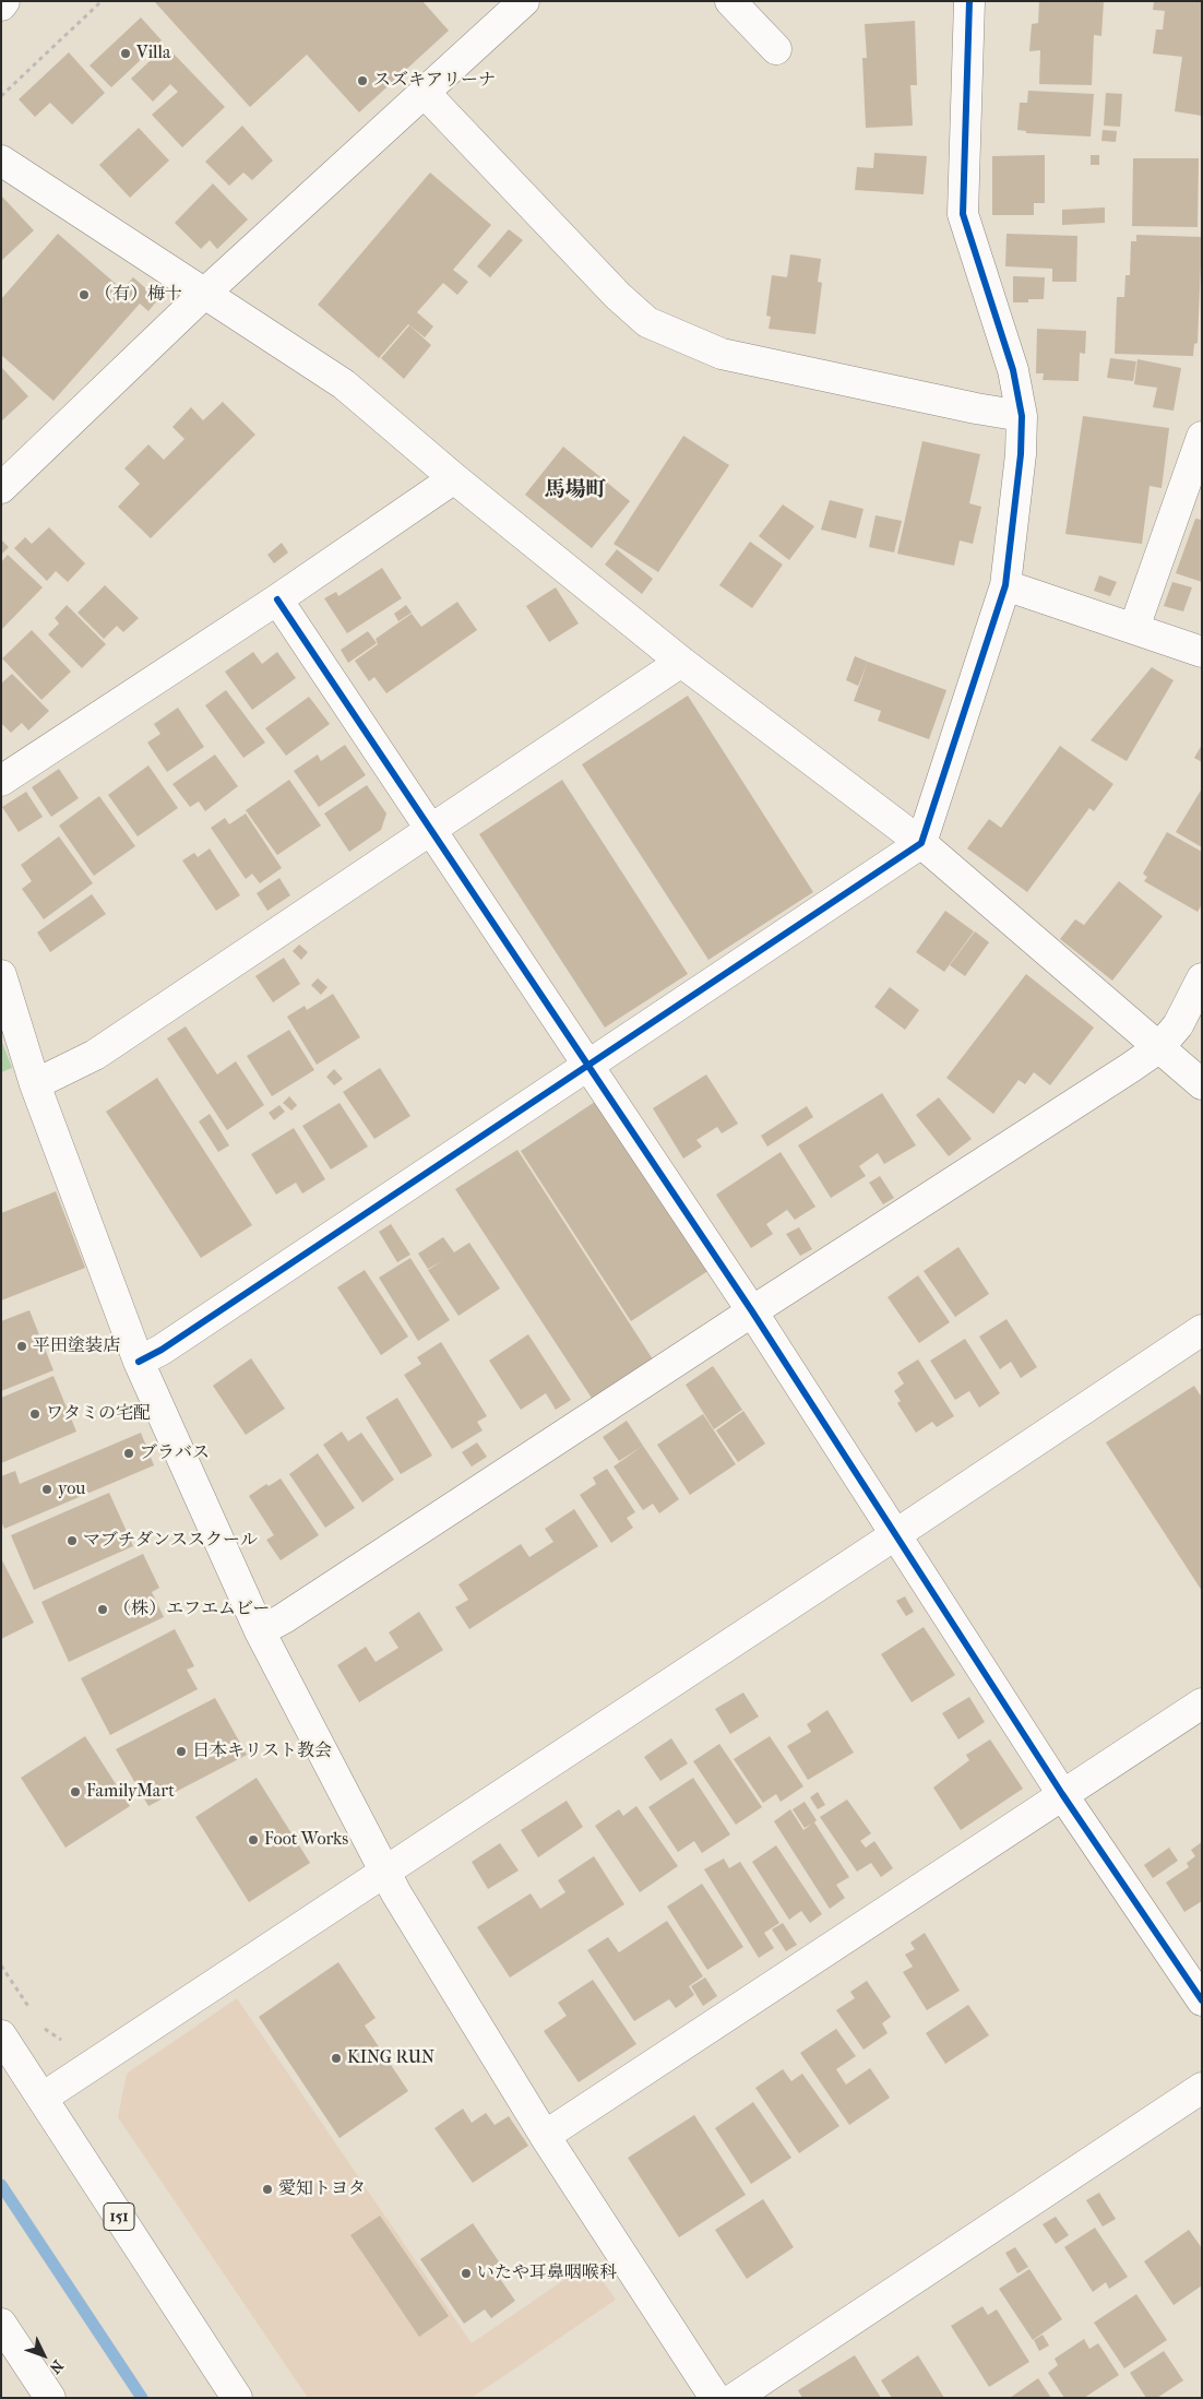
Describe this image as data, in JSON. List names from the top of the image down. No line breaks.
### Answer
{"streets":{"main road":["151"]},"districts":["馬場町"],"places":["Villa","スズキアリーナ","（有）梅十","平田塗装店","ワタミの宅配","ブラバス","you","マブチダンススクール","（株）エフエムビー","日本キリスト教会","FamilyMart","Foot Works","KING RUN","愛知トヨタ","いたや耳鼻咽喉科"],"north":"bottom right"}
